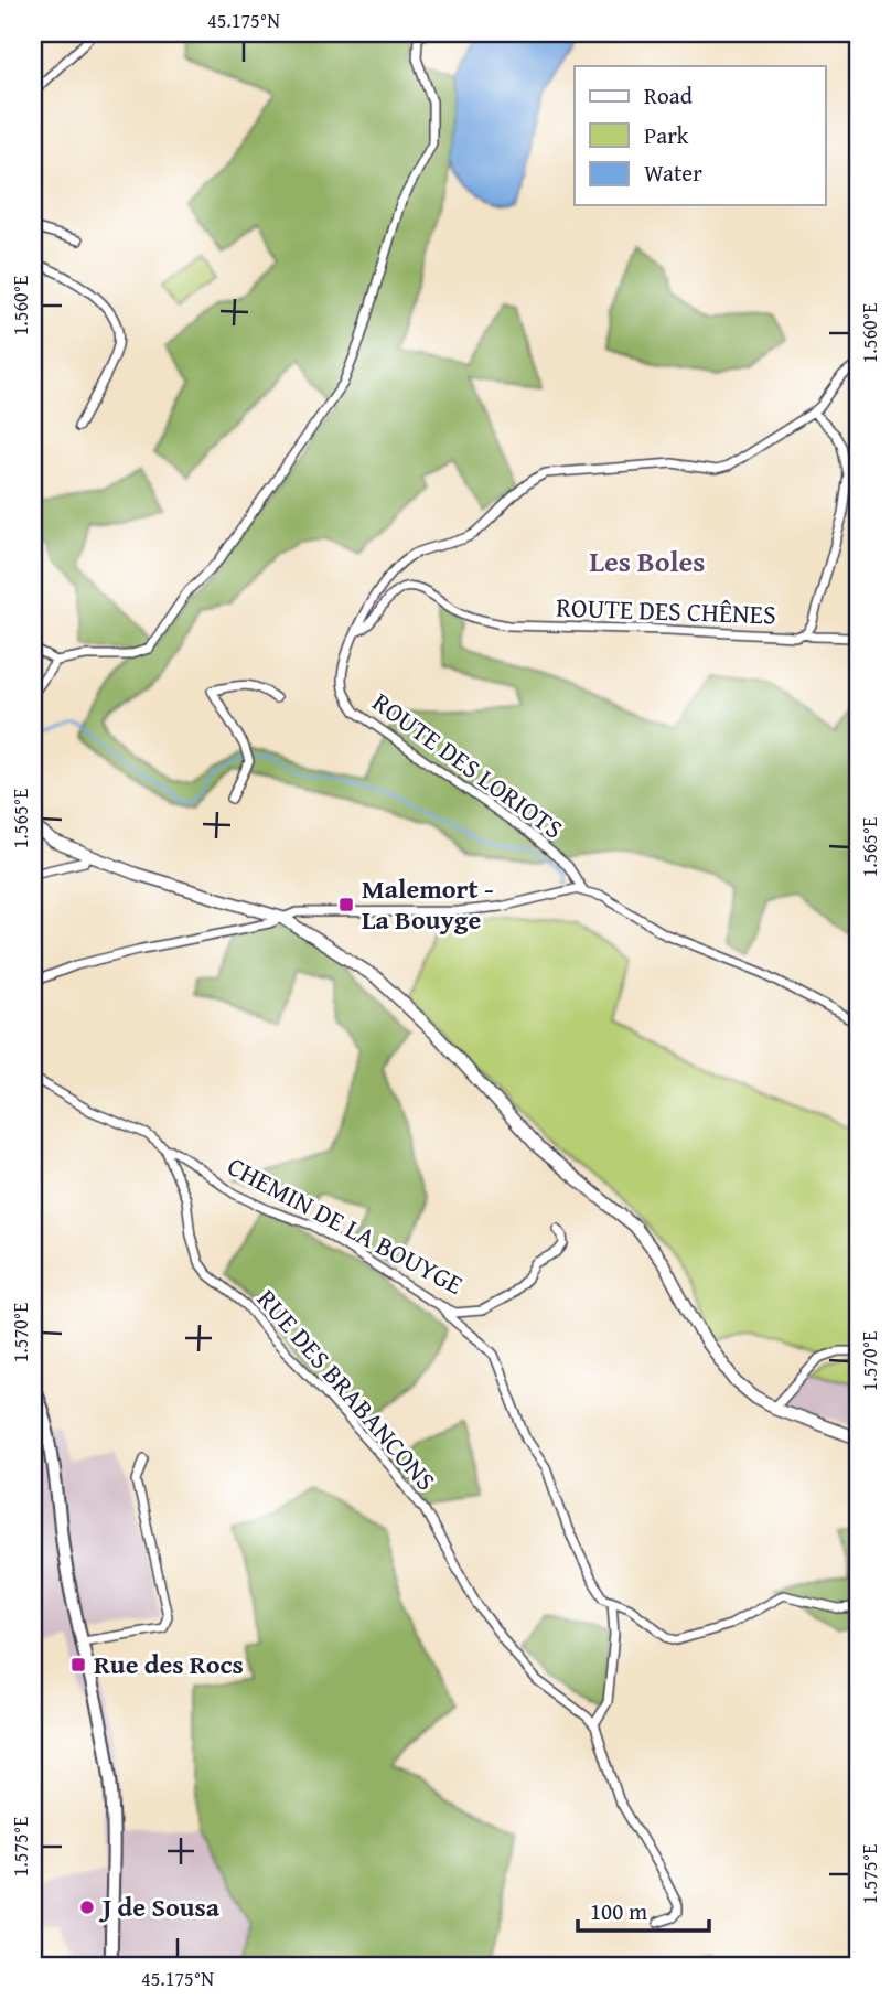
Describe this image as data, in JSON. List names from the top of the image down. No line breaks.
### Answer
{"streets":{"street":["ROUTE DES CHÊNES","ROUTE DES LORIOTS","CHEMIN DE LA BOUYGE","RUE DES BRABANCONS"]},"crossings":[["ROUTE DES CHÊNES","ROUTE DES LORIOTS"],["CHEMIN DE LA BOUYGE","RUE DES BRABANCONS"]],"districts":["Les Boles"],"places":{"transit":["Malemort - La Bouyge","Rue des Rocs"],"other":["J de Sousa"]},"legend":["Road","Park","Water"],"scale_bar":"100 m","coordinates":["45.175°N","1.560°E","1.565°E","1.570°E","1.575°E"]}
